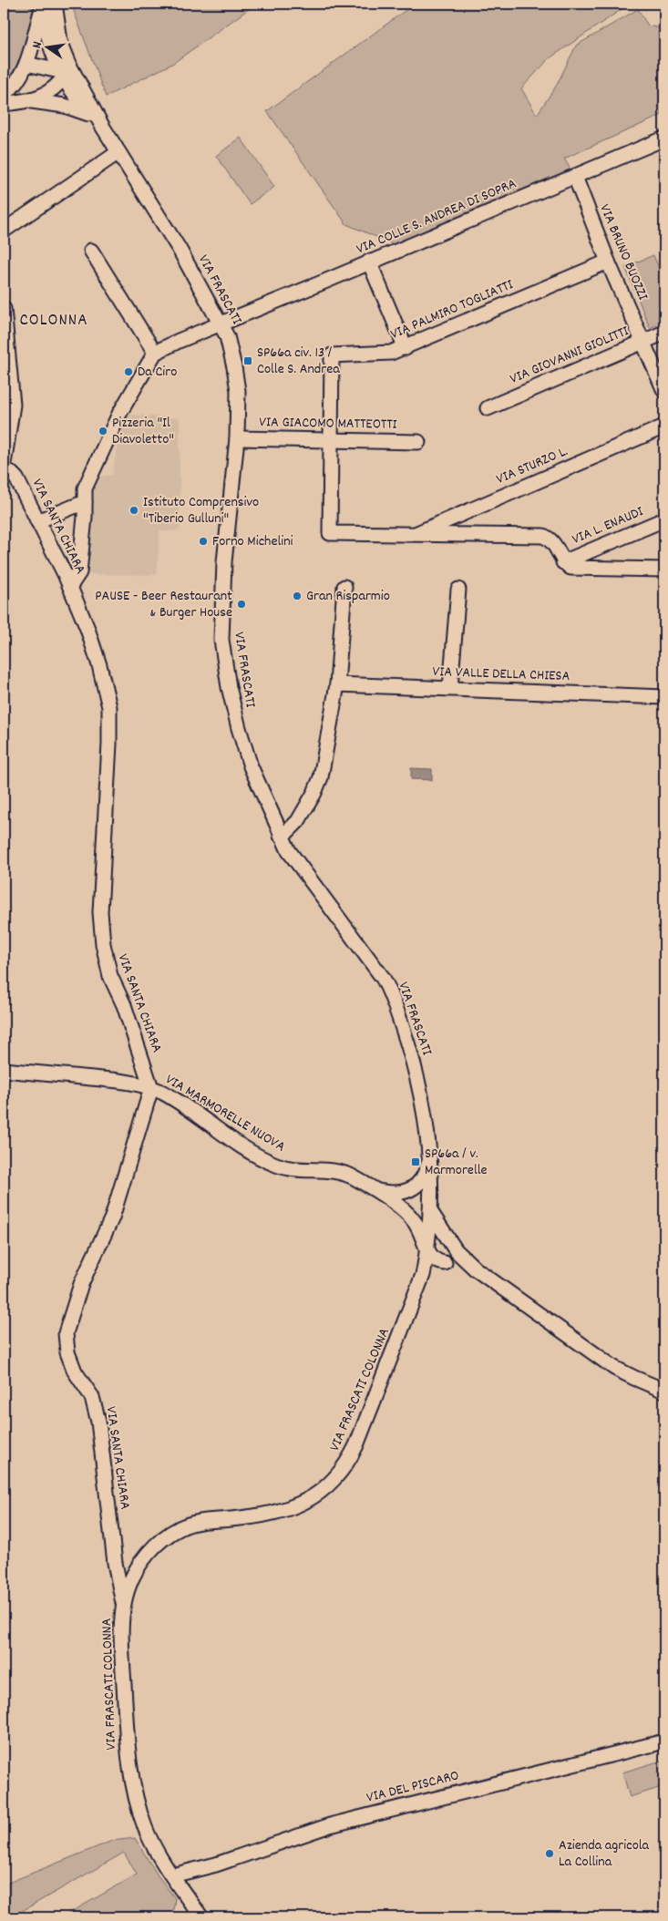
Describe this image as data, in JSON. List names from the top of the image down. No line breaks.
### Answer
{"streets":{"street":["VIA COLLE S. ANDREA DI SOPRA","VIA BRUNO BUOZZI","VIA FRASCATI","VIA PALMIRO TOGLIATTI","VIA GIOVANNI GIOLITTI","VIA GIACOMO MATTEOTTI","VIA STURZO L.","VIA L. ENAUDI","VIA SANTA CHIARA","VIA VALLE DELLA CHIESA","VIA MARMORELLE NUOVA","VIA FRASCATI COLONNA","VIA DEL PISCARO"]},"crossings":[["VIA COLLE S. ANDREA DI SOPRA","VIA BRUNO BUOZZI"],["VIA COLLE S. ANDREA DI SOPRA","VIA FRASCATI"],["VIA BRUNO BUOZZI","VIA PALMIRO TOGLIATTI"],["VIA BRUNO BUOZZI","VIA GIOVANNI GIOLITTI"],["VIA FRASCATI","VIA GIACOMO MATTEOTTI"],["VIA FRASCATI","VIA MARMORELLE NUOVA"],["VIA FRASCATI","VIA FRASCATI COLONNA"],["VIA PALMIRO TOGLIATTI","VIA GIACOMO MATTEOTTI"],["VIA SANTA CHIARA","VIA MARMORELLE NUOVA"],["VIA SANTA CHIARA","VIA FRASCATI COLONNA"],["VIA MARMORELLE NUOVA","VIA FRASCATI COLONNA"],["VIA FRASCATI COLONNA","VIA DEL PISCARO"]],"districts":["COLONNA"],"places":{"transit":["SP66a civ. 13 / Colle S. Andrea","SP66a / v. Marmorelle"],"other":["Da Ciro","Pizzeria \"Il Diavoletto\"","Istituto Comprensivo \"Tiberio Gulluni\"","Forno Michelini","Gran Risparmio","PAUSE - Beer Restaurant & Burger House","Azienda agricola La Collina"]},"north":"left"}
